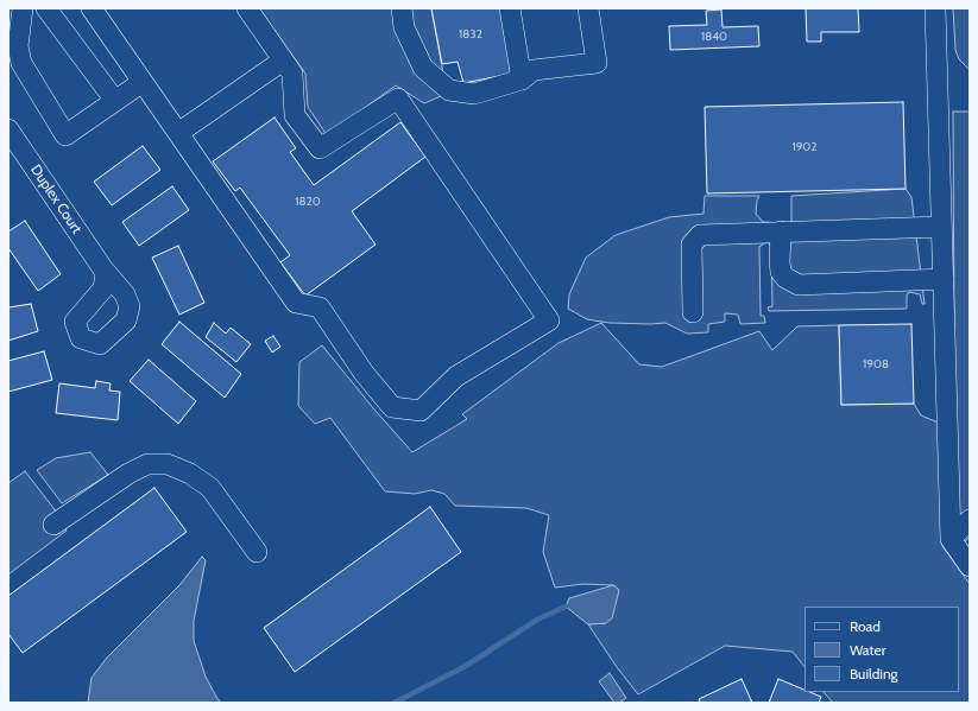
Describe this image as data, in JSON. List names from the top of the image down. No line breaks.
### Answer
{"streets":{"street":["Duplex Court"]},"house_numbers":["1832","1840","1902","1820","1908"],"legend":["Road","Water","Building"]}
